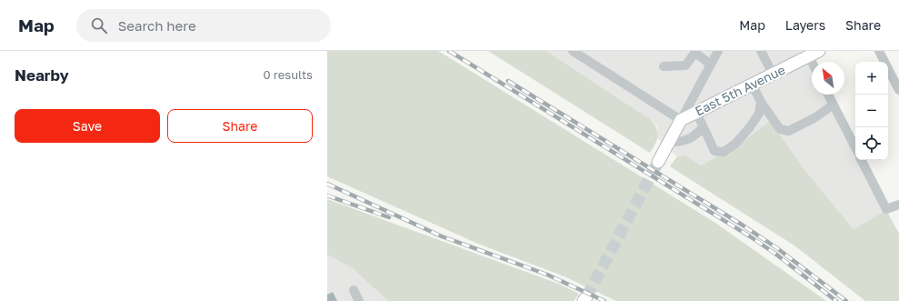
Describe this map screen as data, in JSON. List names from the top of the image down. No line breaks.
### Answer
{"streets":{"main road":["East 5th Avenue"]},"north":"top left","page":{"header":"Map","search":"Search here","nav":["Map","Layers","Share"],"heading":["Nearby","0 results"],"map_buttons":["+","−"],"buttons":["Save","Share"]}}
